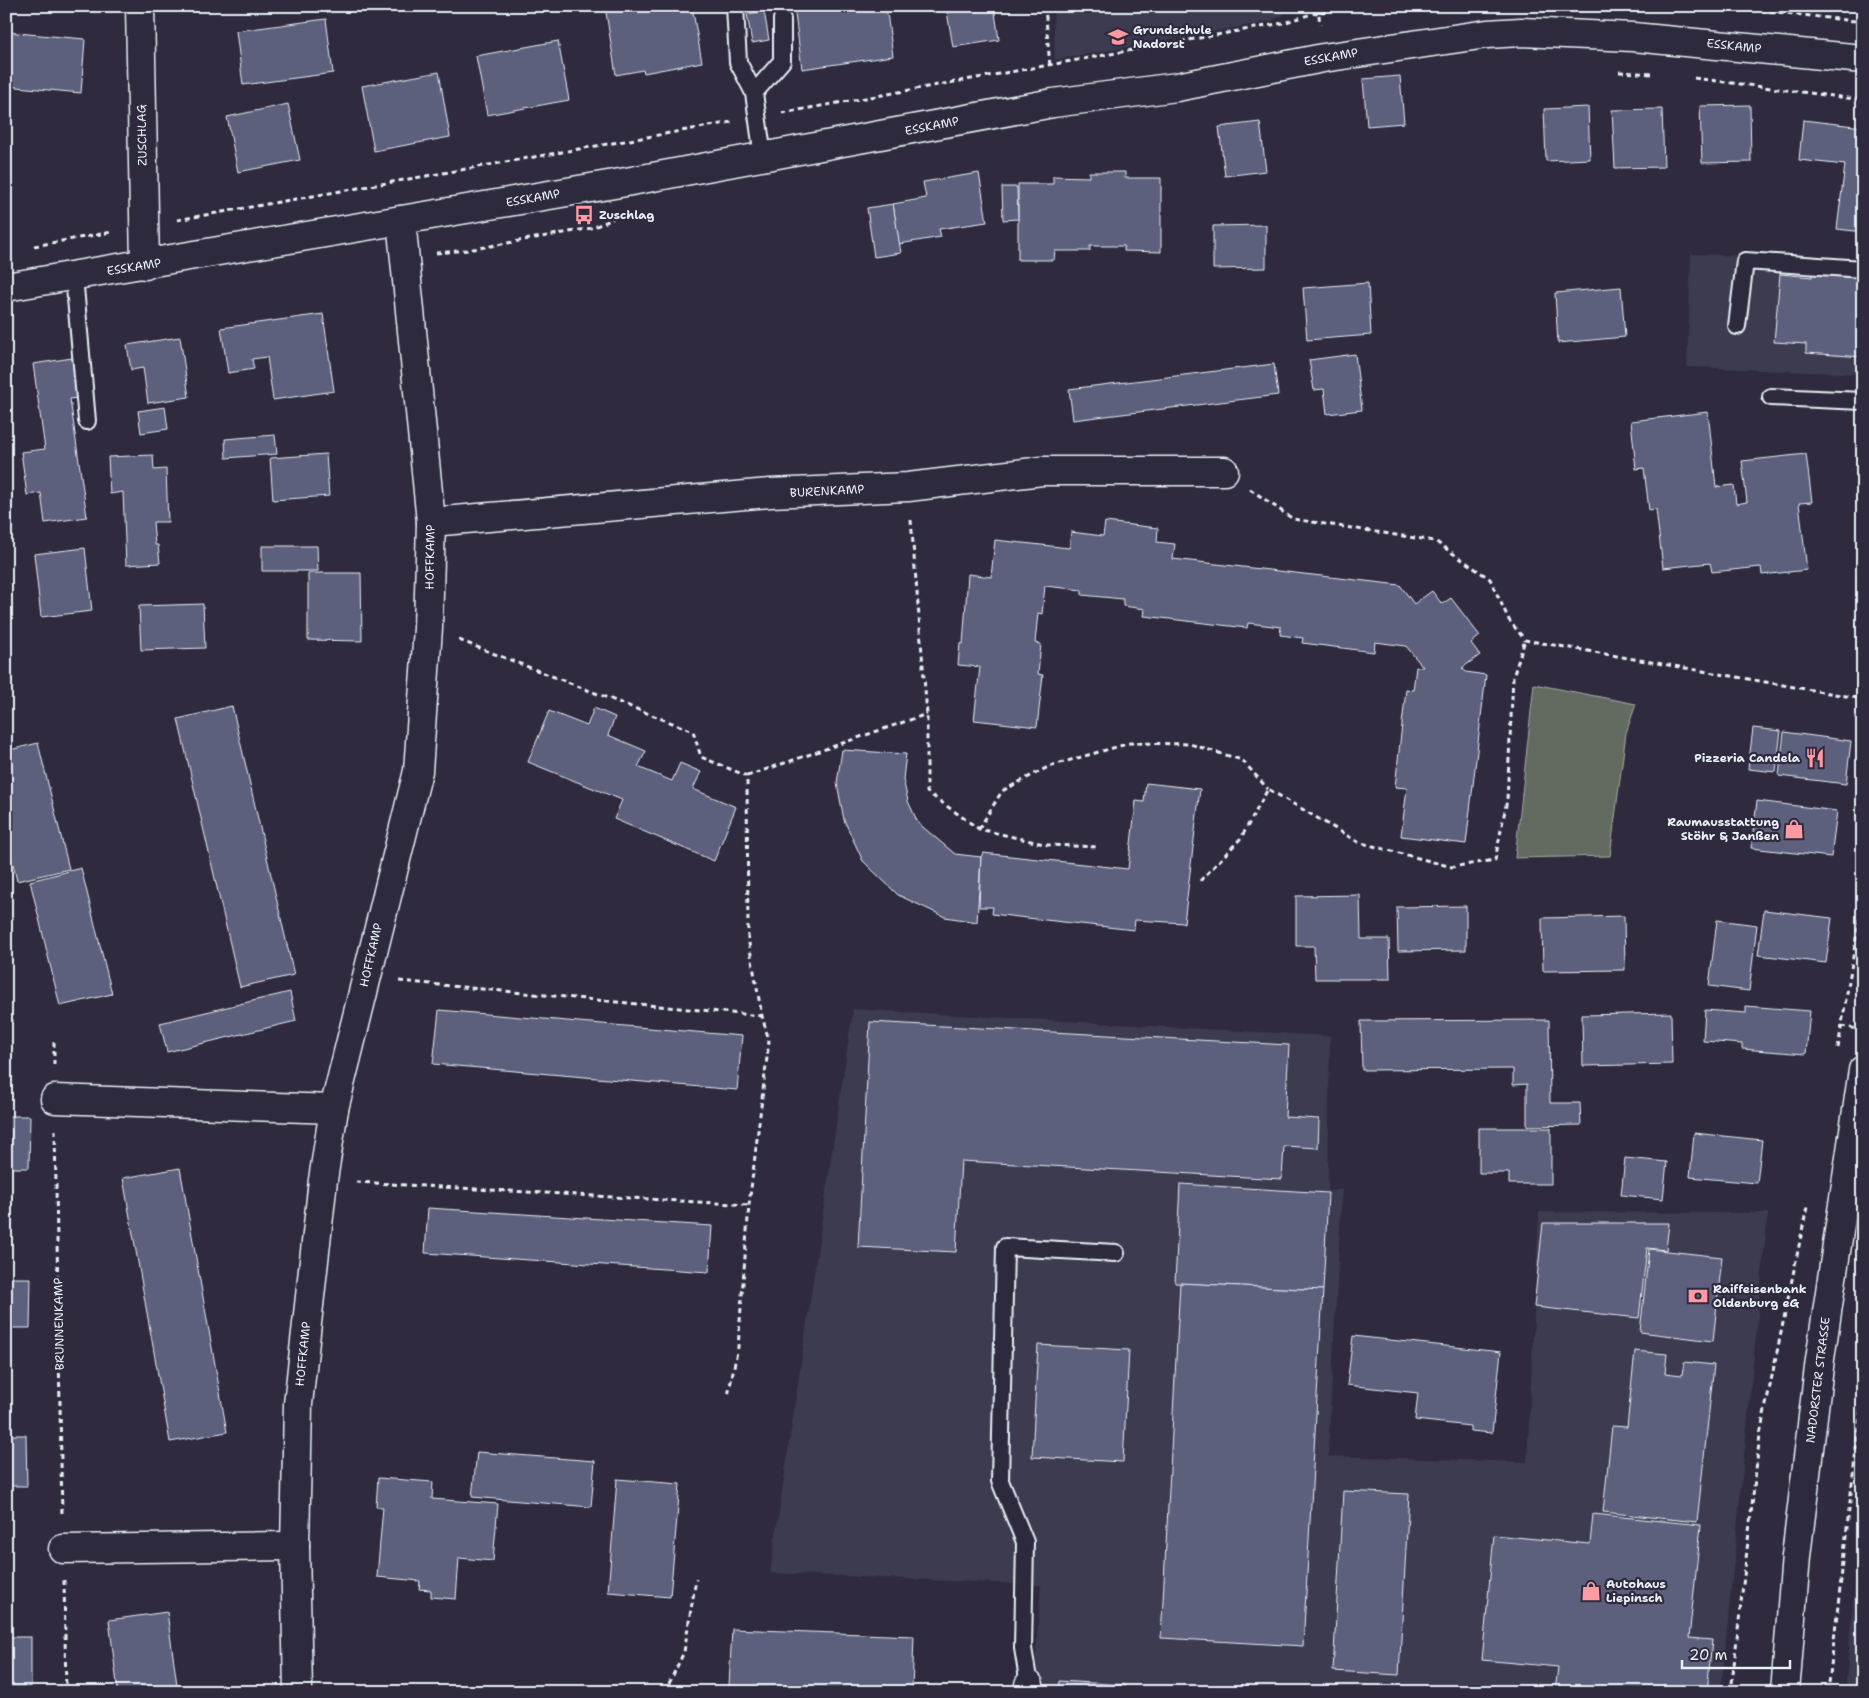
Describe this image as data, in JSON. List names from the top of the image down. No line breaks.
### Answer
{"streets":{"street":["ESSKAMP","ZUSCHLAG","BURENKAMP","HOFFKAMP","NADORSTER STRASSE"],"path":["BRUNNENKAMP"]},"crossings":[["ESSKAMP","ZUSCHLAG"],["ESSKAMP","HOFFKAMP"],["BURENKAMP","HOFFKAMP"]],"places":{"school or university":["Grundschule Nadorst"],"bus stop":["Zuschlag"],"restaurant":["Pizzeria Candela"],"shop":["Raumausstattung Stöhr & Janßen","Autohaus Liepinsch"],"bank":["Raiffeisenbank Oldenburg eG"]},"scale_bar":"20 m"}
